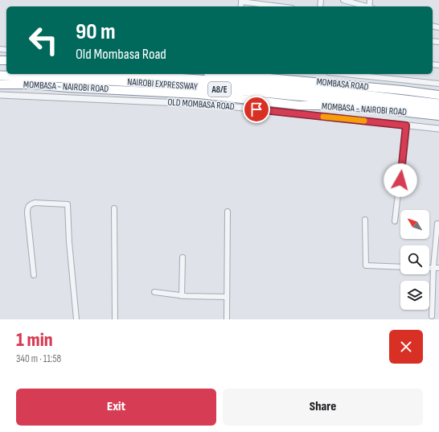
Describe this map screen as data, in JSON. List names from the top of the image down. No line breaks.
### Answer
{"streets":{"highway":["NAIROBI EXPRESSWAY","MOMBASA ROAD","MOMBASA - NAIROBI ROAD","A8/E"],"street":["OLD MOMBASA ROAD"]},"north":"top left","page":{"turn":["90 m","Old Mombasa Road"],"heading":["1 min","340 m · 11:58"],"buttons":["Exit","Share"]}}
